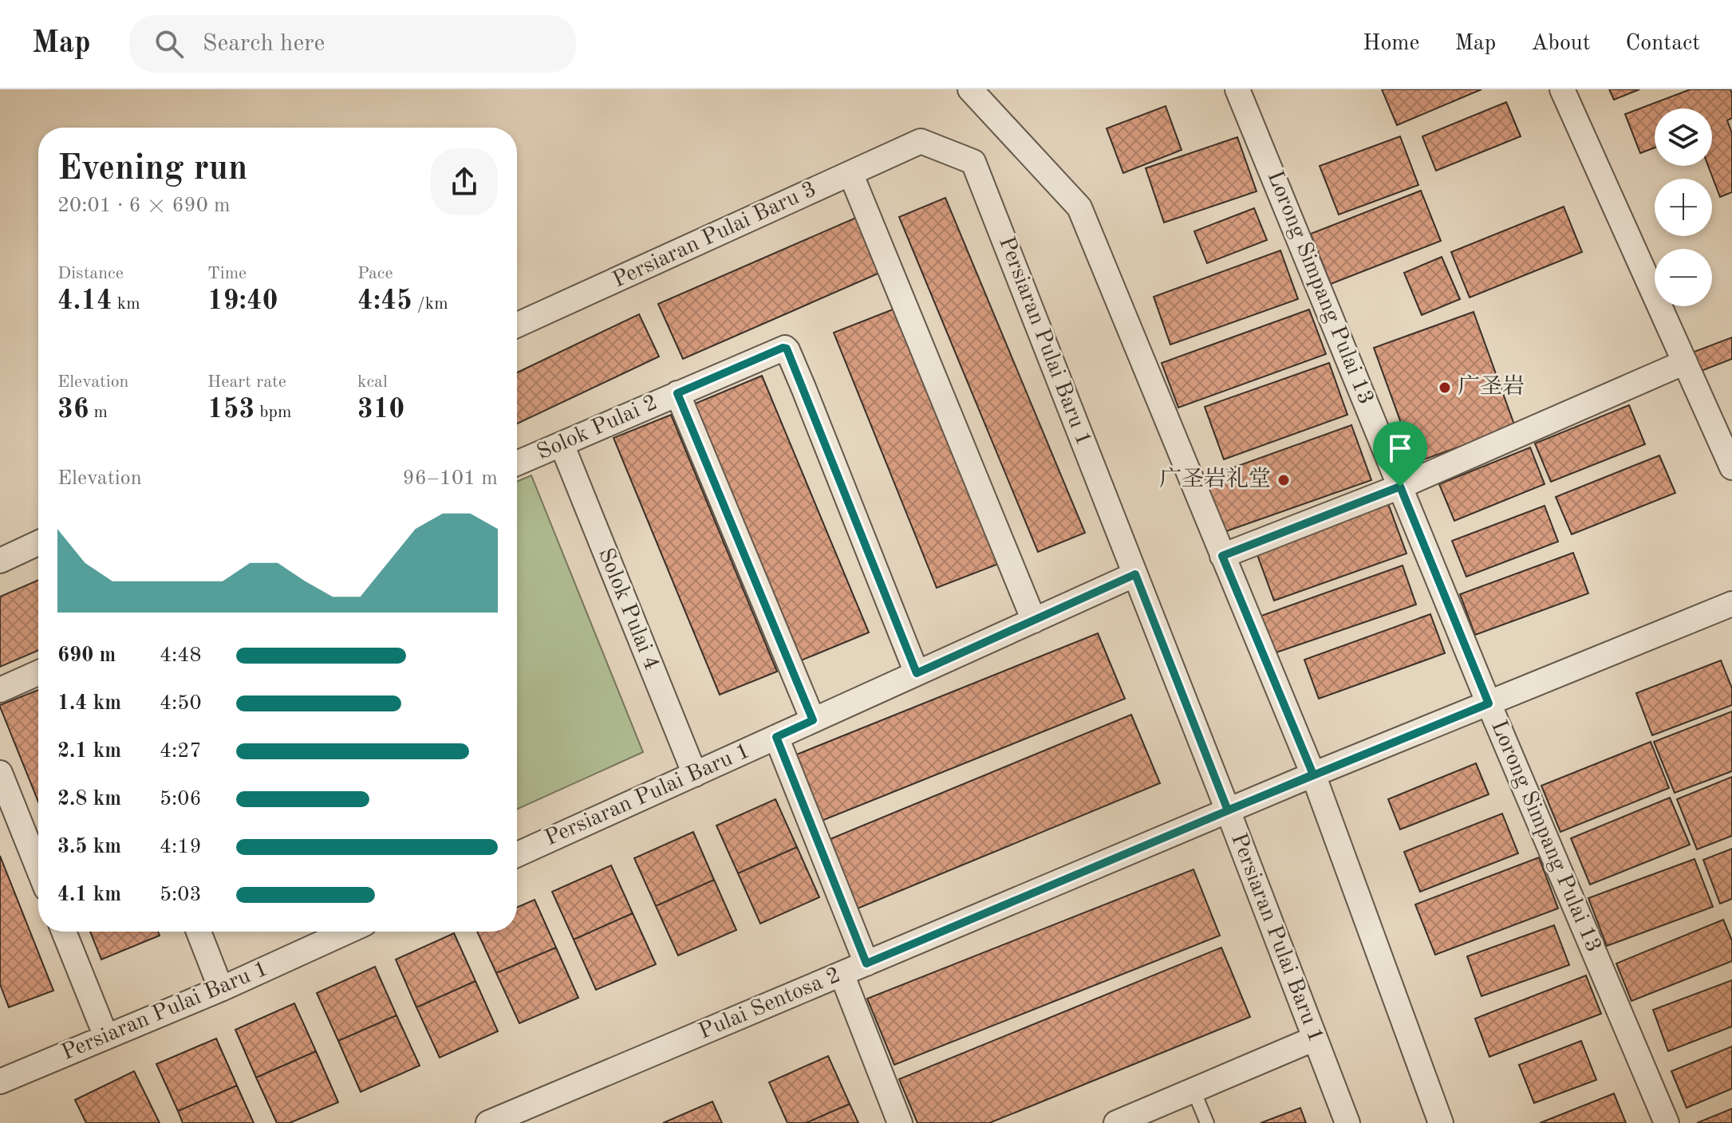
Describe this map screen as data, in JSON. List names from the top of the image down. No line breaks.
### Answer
{"streets":{"street":["Persiaran Pulai Baru 3","Lorong Simpang Pulai 13","Persiaran Pulai Baru 1","Solok Pulai 2","Solok Pulai 4","Pulai Sentosa 2"]},"crossings":[["Persiaran Pulai Baru 3","Persiaran Pulai Baru 1"],["Lorong Simpang Pulai 13","Pulai Sentosa 2"],["Persiaran Pulai Baru 1","Solok Pulai 2"],["Persiaran Pulai Baru 1","Solok Pulai 4"],["Persiaran Pulai Baru 1","Pulai Sentosa 2"],["Solok Pulai 2","Solok Pulai 4"]],"places":["广圣岩","广圣岩礼堂"],"page":{"header":"Map","search":"Search here","nav":["Home","Map","About","Contact"],"map_buttons":["+","−"],"heading":["Evening run","20:01 · 6 × 690 m"],"stats":[["Distance","4.14 km"],["Time","19:40"],["Pace","4:45 /km"],["Elevation","36 m"],["Heart rate","153 bpm"],["kcal","310"]],"chart":["Elevation","96–101 m"],"list":[{"name":"690 m","note":"4:48"},{"name":"1.4 km","note":"4:50"},{"name":"2.1 km","note":"4:27"},{"name":"2.8 km","note":"5:06"},{"name":"3.5 km","note":"4:19"},{"name":"4.1 km","note":"5:03"}]}}
